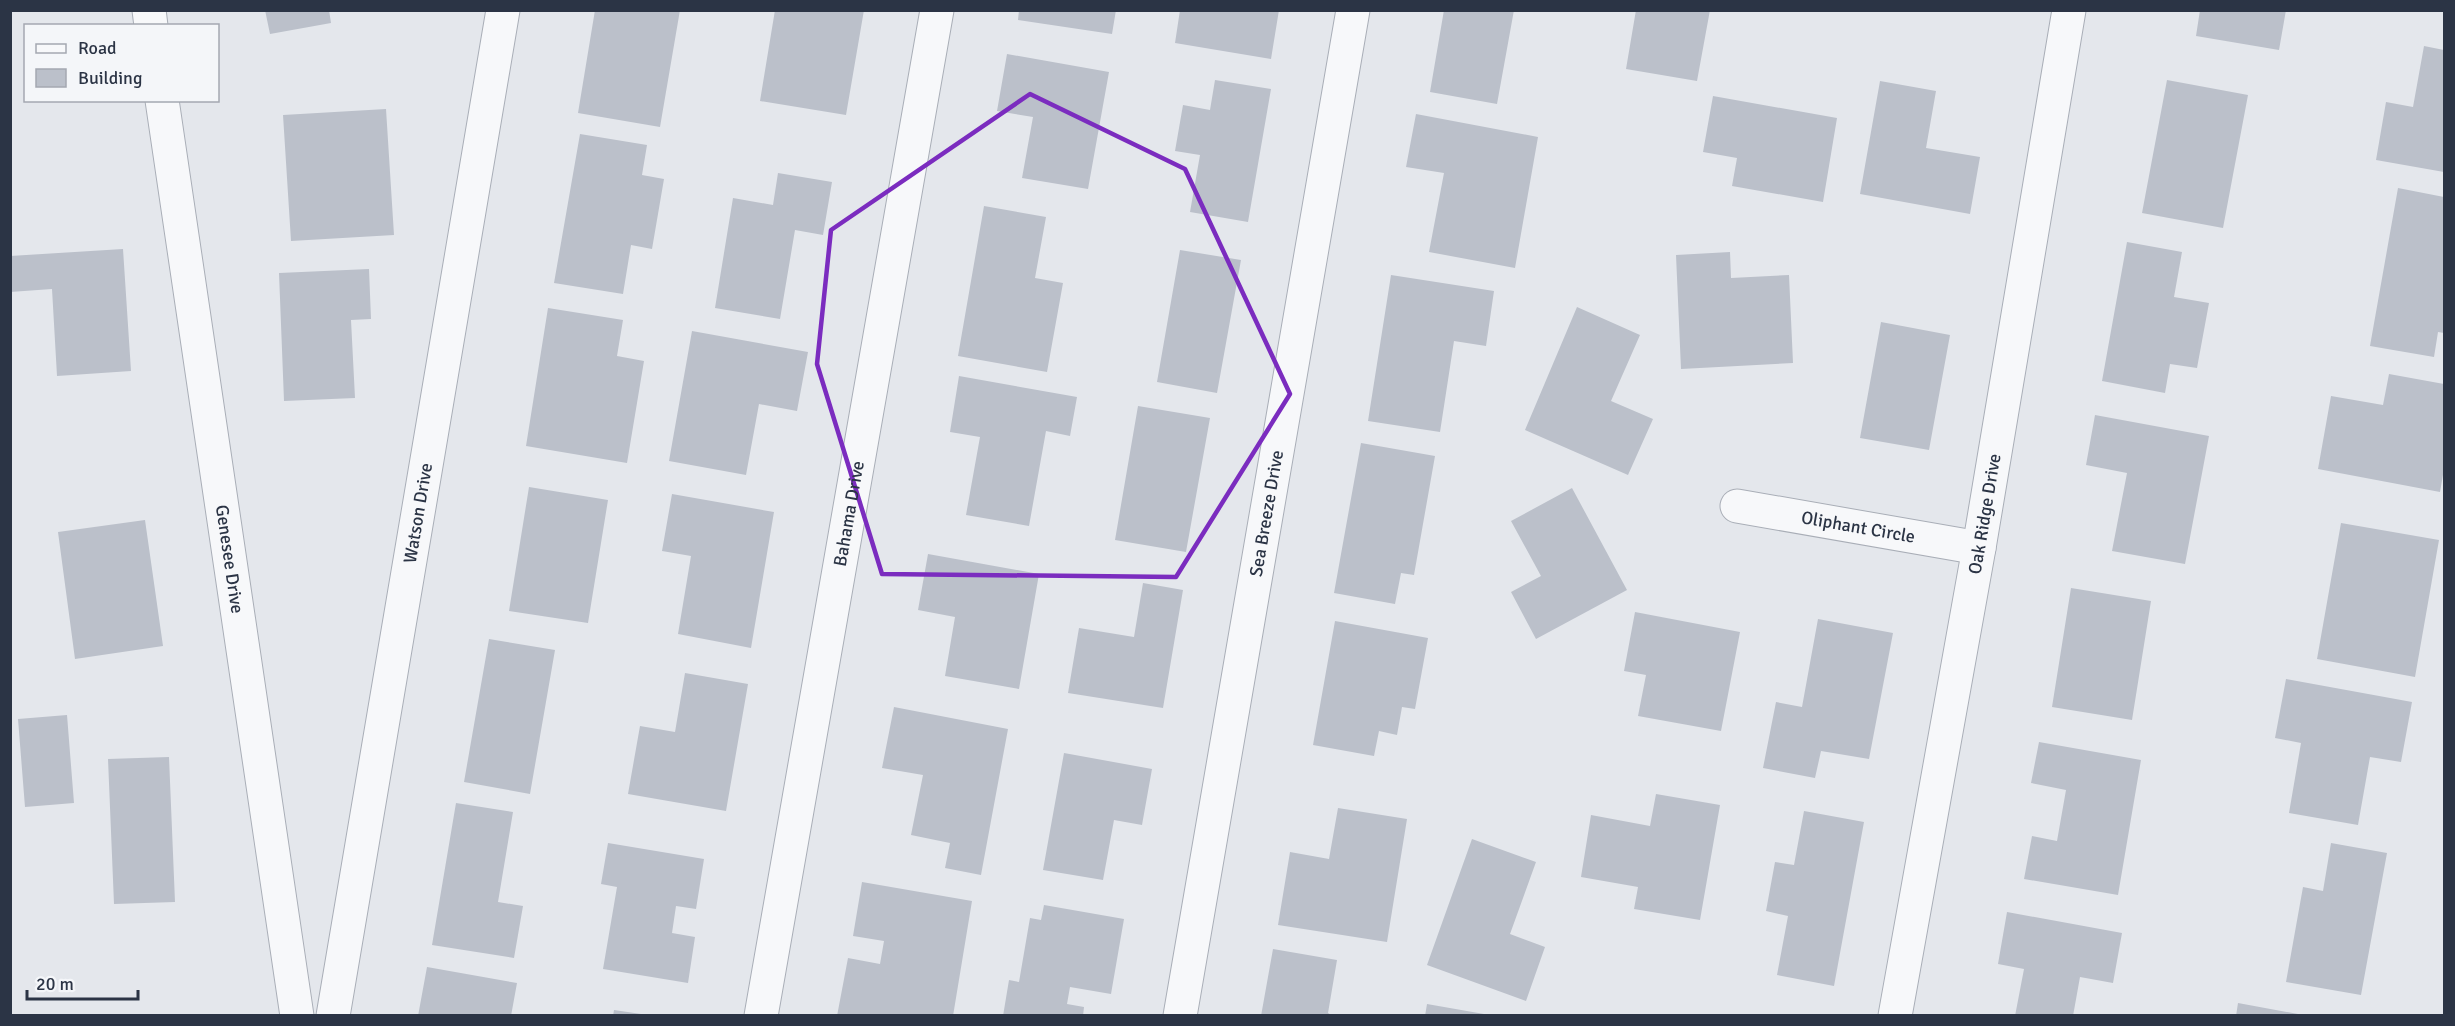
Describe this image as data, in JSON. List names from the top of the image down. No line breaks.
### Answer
{"streets":{"street":["Watson Drive","Bahama Drive","Sea Breeze Drive","Oak Ridge Drive","Oliphant Circle","Genesee Drive"]},"crossings":[["Oak Ridge Drive","Oliphant Circle"]],"legend":["Road","Building"],"scale_bar":"20 m"}
